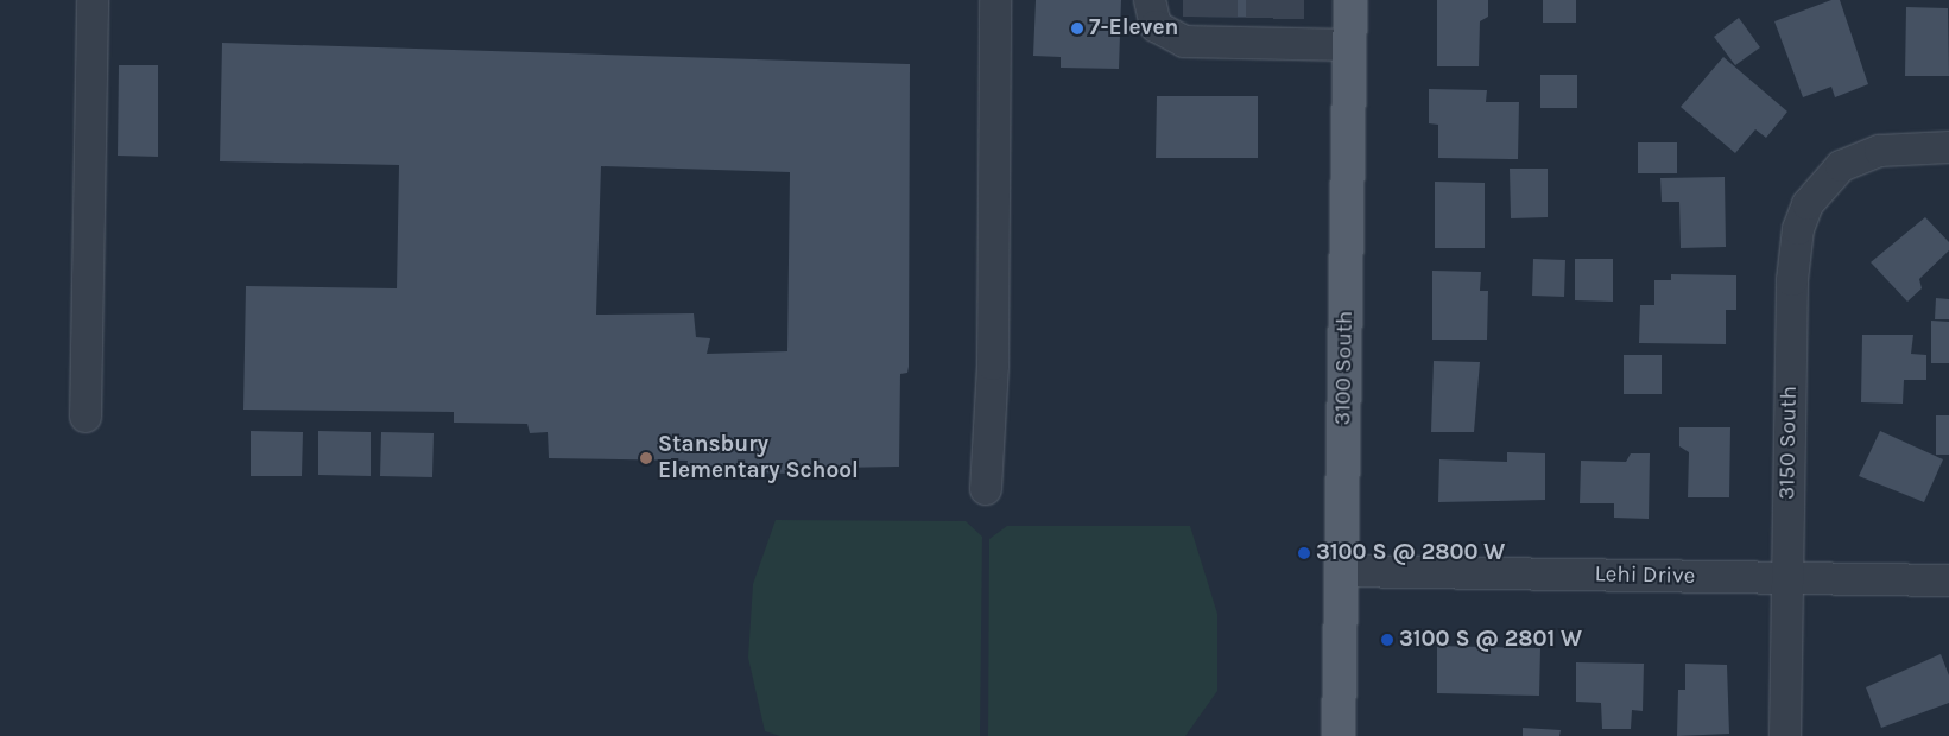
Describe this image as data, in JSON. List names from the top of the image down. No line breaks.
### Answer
{"streets":{"main road":["3100 South"],"street":["3150 South","Lehi Drive"]},"crossings":[["3100 South","Lehi Drive"],["3150 South","Lehi Drive"]],"places":["7-Eleven","Stansbury Elementary School","3100 S @ 2800 W","3100 S @ 2801 W"]}
